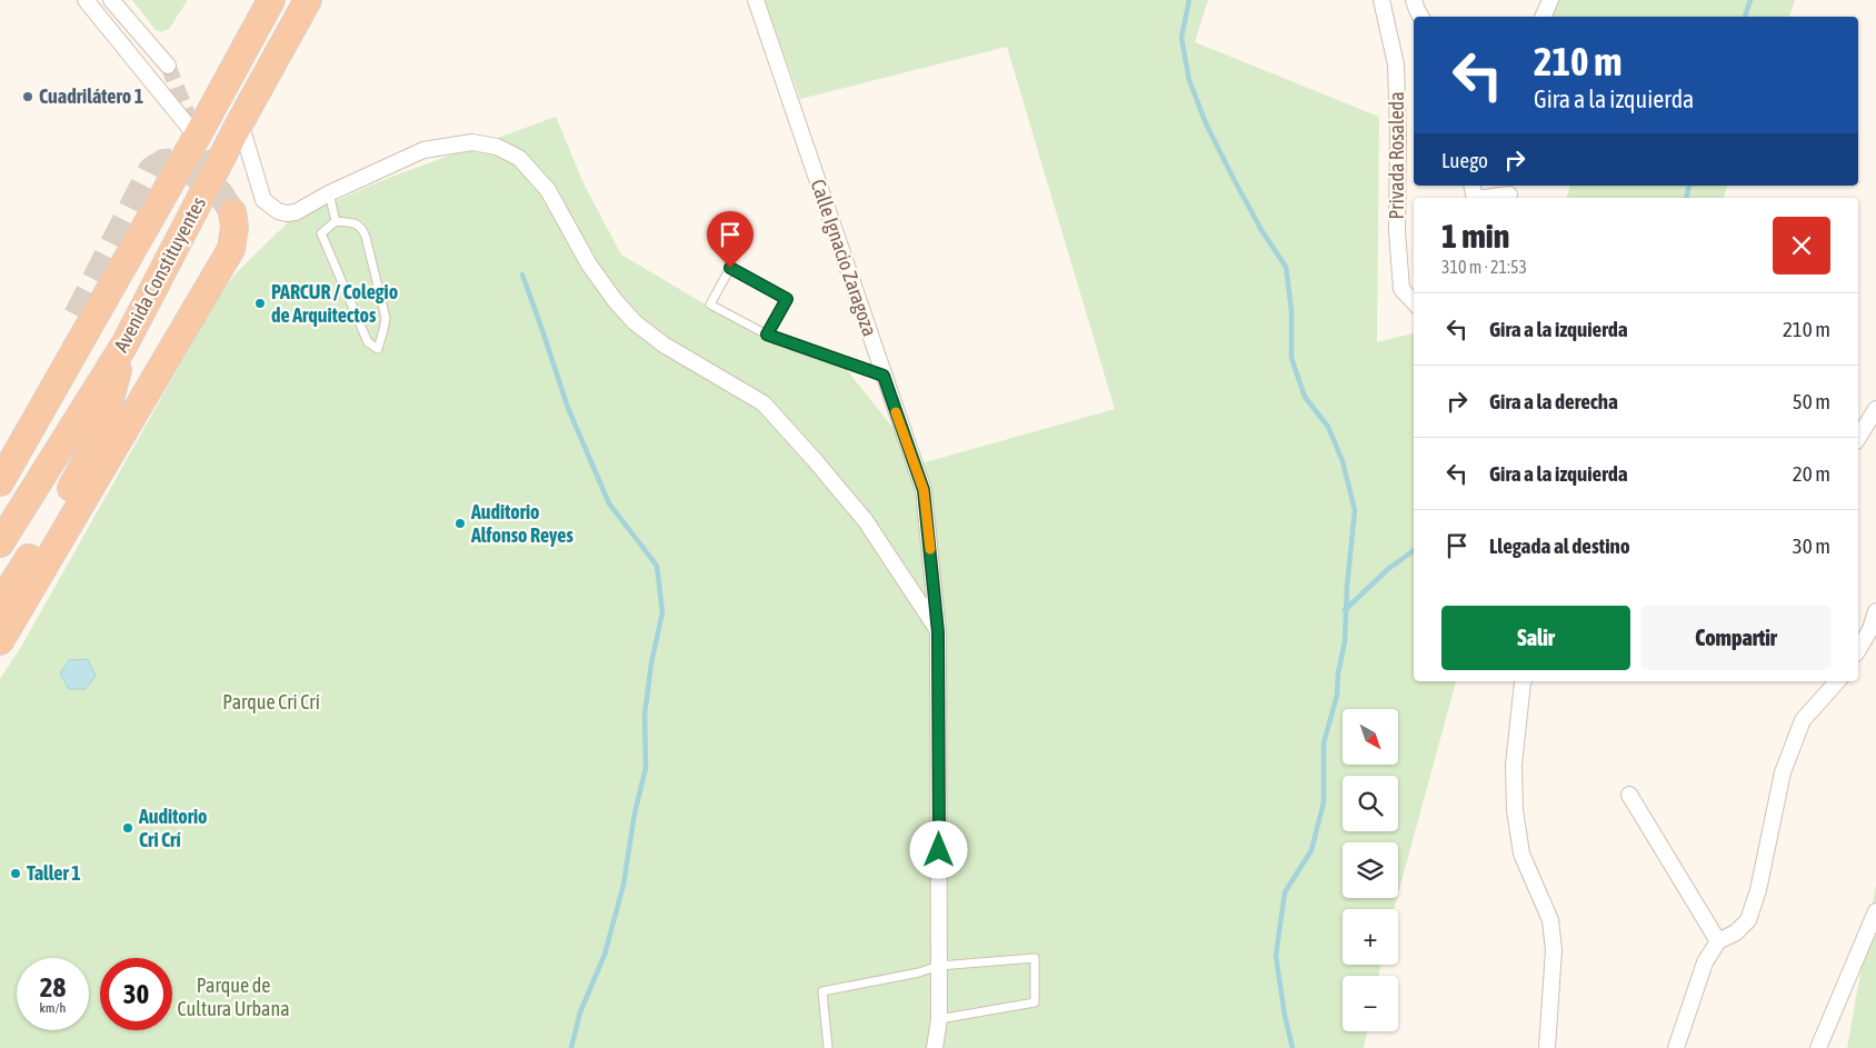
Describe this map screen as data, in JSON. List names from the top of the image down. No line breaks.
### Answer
{"streets":{"highway":["Avenida Constituyentes"],"street":["Privada Rosaleda","Calle Ignacio Zaragoza"]},"parks":["Parque Cri Crí","Parque de Cultura Urbana"],"places":["Cuadrilátero 1","PARCUR / Colegio de Arquitectos","Auditorio Alfonso Reyes","Auditorio Cri Crí","Taller 1"],"north":"bottom right","page":{"turn":["210 m","Gira a la izquierda"],"then":"Luego","heading":["1 min","310 m · 21:53"],"list":[{"name":"Gira a la izquierda","value":"210 m"},{"name":"Gira a la derecha","value":"50 m"},{"name":"Gira a la izquierda","value":"20 m"},{"name":"Llegada al destino","value":"30 m"}],"buttons":["Salir","Compartir"],"map_buttons":["+","−"],"speed":"28 km/h","limit":"30"}}
